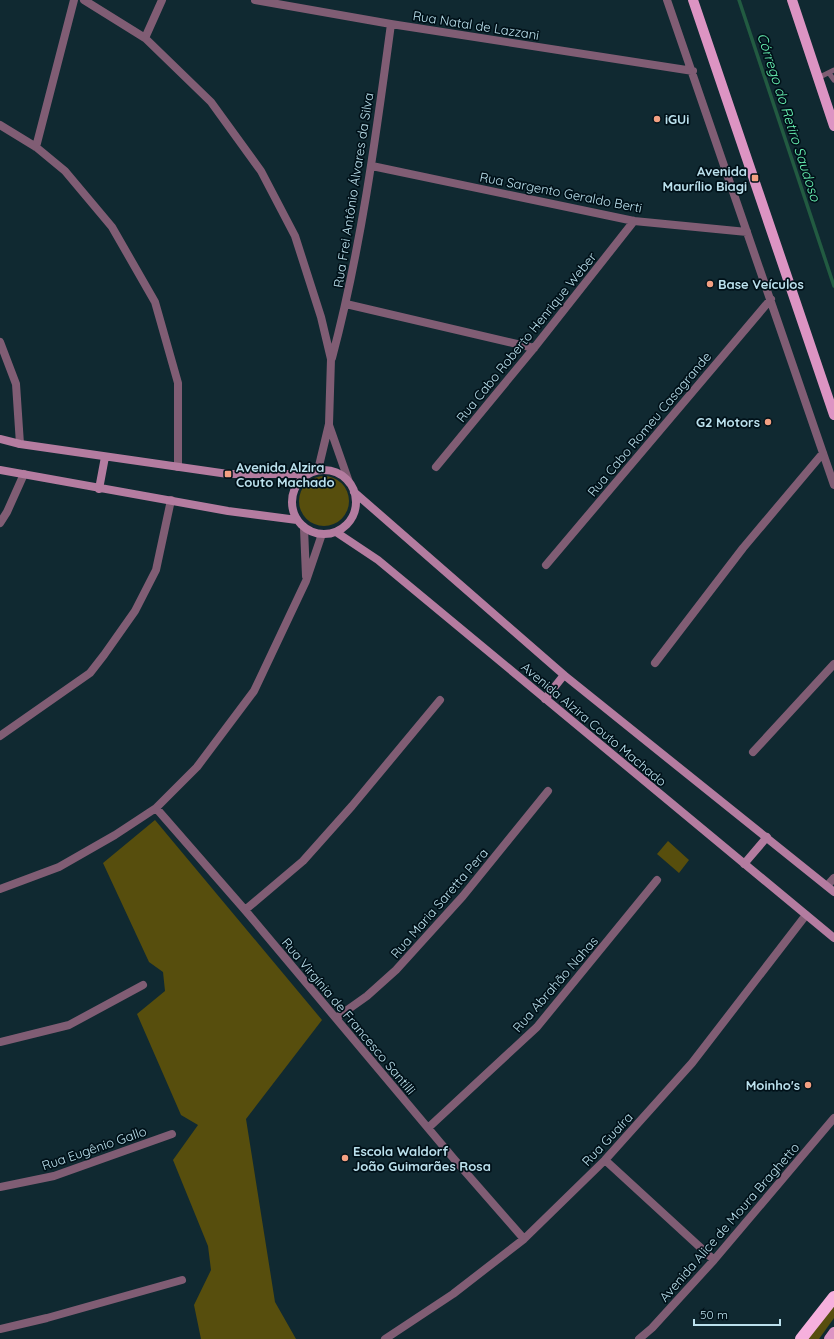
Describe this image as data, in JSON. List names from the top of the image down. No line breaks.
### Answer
{"streets":{"street":["Rua Natal de Lazzani","Rua Frei Antônio Álvares da Silva","Rua Sargento Geraldo Berti","Rua Cabo Roberto Henrique Weber","Rua Cabo Romeu Casagrande","Avenida Alzira Couto Machado","Rua Maria Saretta Pera","Rua Abrahão Nahas","Rua Virgínia de Francesco Santilli","Rua Guaíra","Rua Eugênio Gallo","Avenida Alice de Moura Braghetto"]},"crossings":[["Rua Natal de Lazzani","Rua Frei Antônio Álvares da Silva"],["Rua Frei Antônio Álvares da Silva","Rua Sargento Geraldo Berti"],["Rua Sargento Geraldo Berti","Rua Cabo Roberto Henrique Weber"],["Avenida Alzira Couto Machado","Rua Guaíra"],["Rua Maria Saretta Pera","Rua Virgínia de Francesco Santilli"],["Rua Abrahão Nahas","Rua Virgínia de Francesco Santilli"],["Rua Virgínia de Francesco Santilli","Rua Guaíra"]],"water":["Córrego do Retiro Saudoso"],"places":{"other":["iGUi","Base Veículos","G2 Motors","Moinho's","Escola Waldorf João Guimarães Rosa"],"transit":["Avenida Maurílio Biagi","Avenida Alzira Couto Machado"]},"scale_bar":"50 m"}
